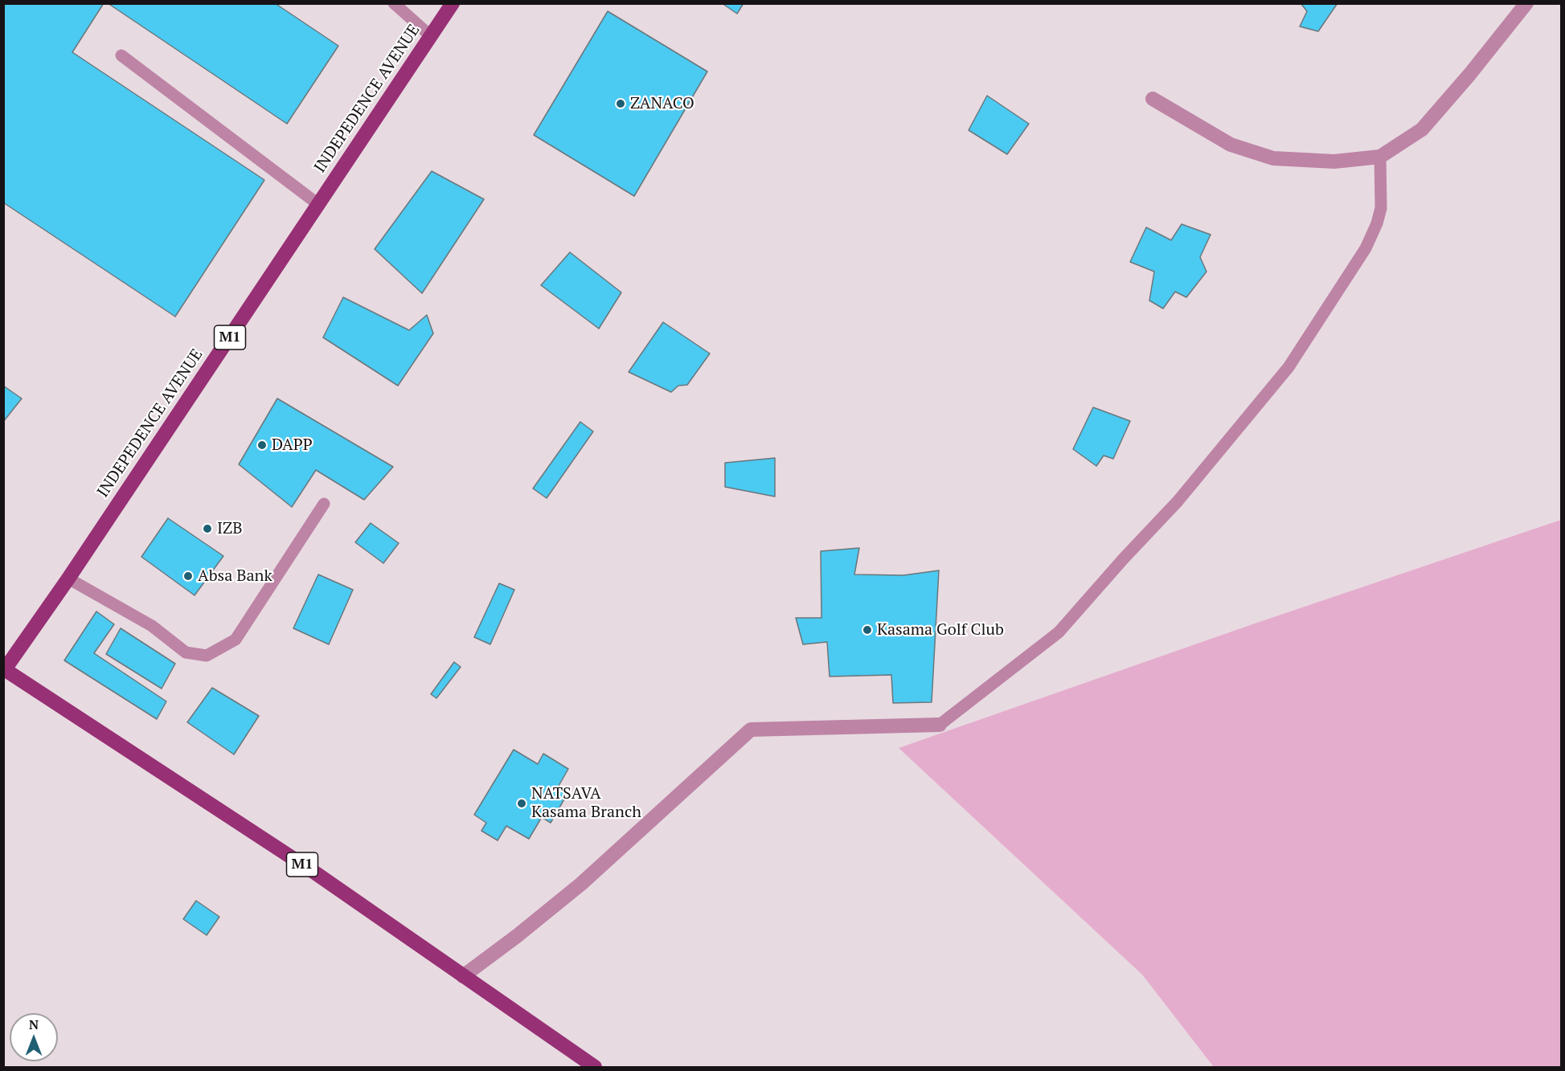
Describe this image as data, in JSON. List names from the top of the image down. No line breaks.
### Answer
{"streets":{"main road":["INDEPEDENCE AVENUE","M1"]},"crossings":[["INDEPEDENCE AVENUE","M1"]],"places":["ZANACO","DAPP","IZB","Absa Bank","Kasama Golf Club","NATSAVA Kasama Branch"],"north":"top"}
